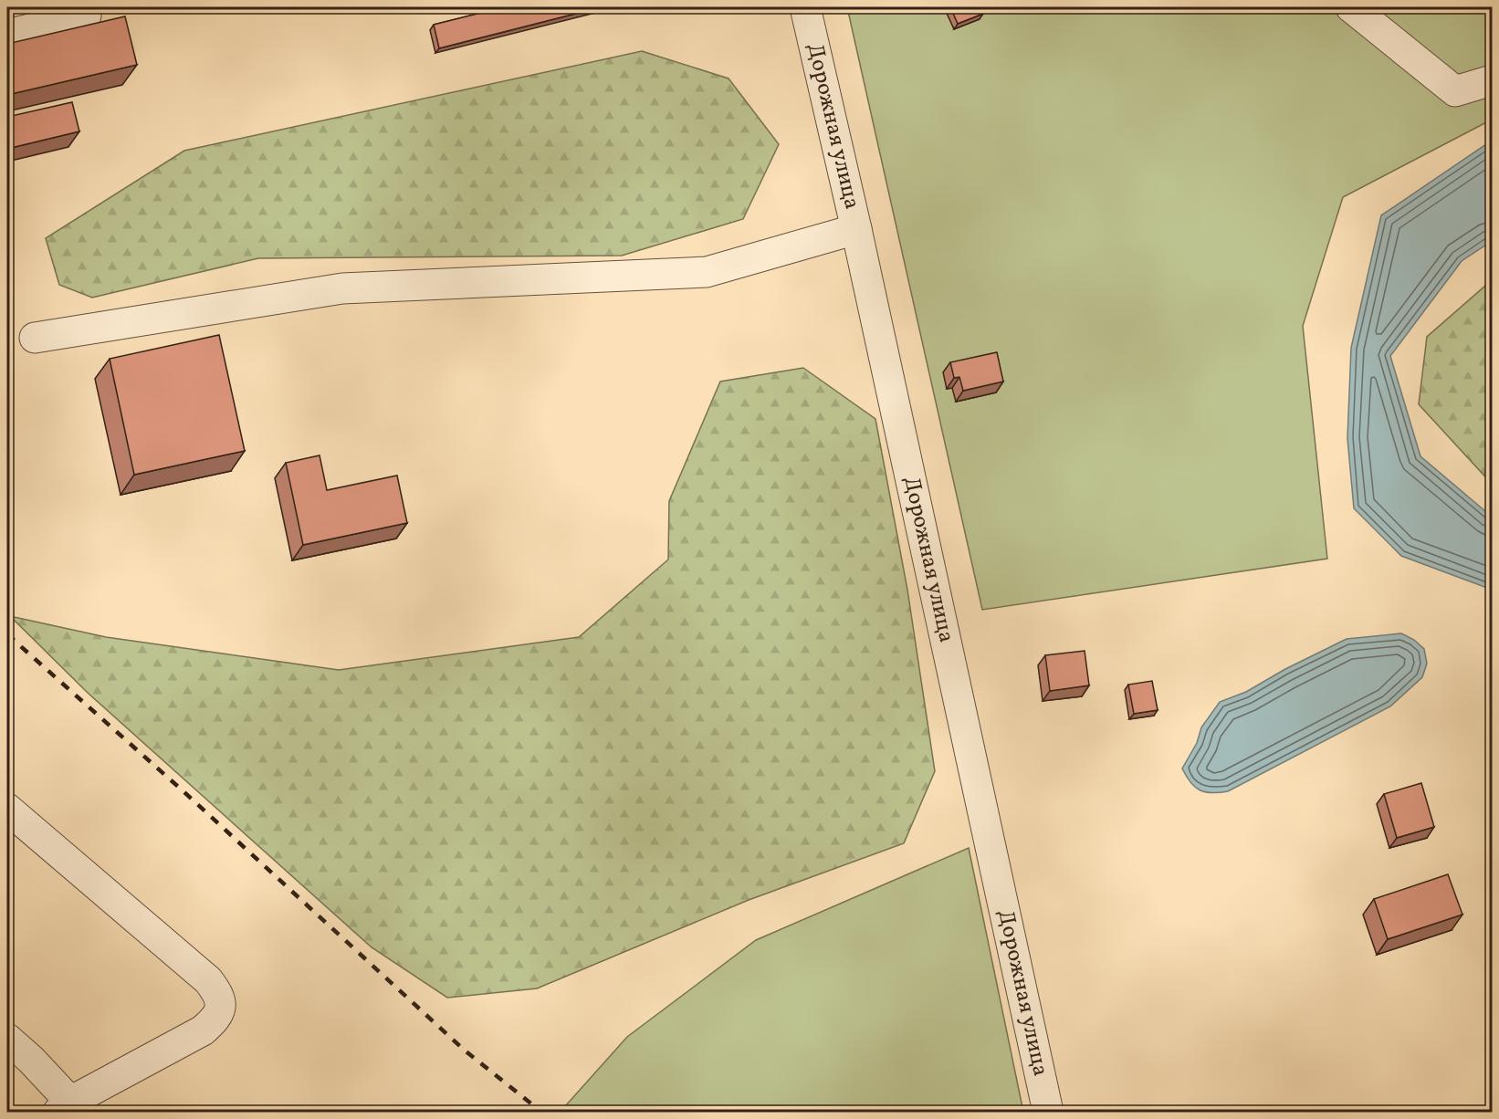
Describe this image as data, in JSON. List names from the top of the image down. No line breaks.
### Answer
{"streets":{"street":["Дорожная улица"]}}
